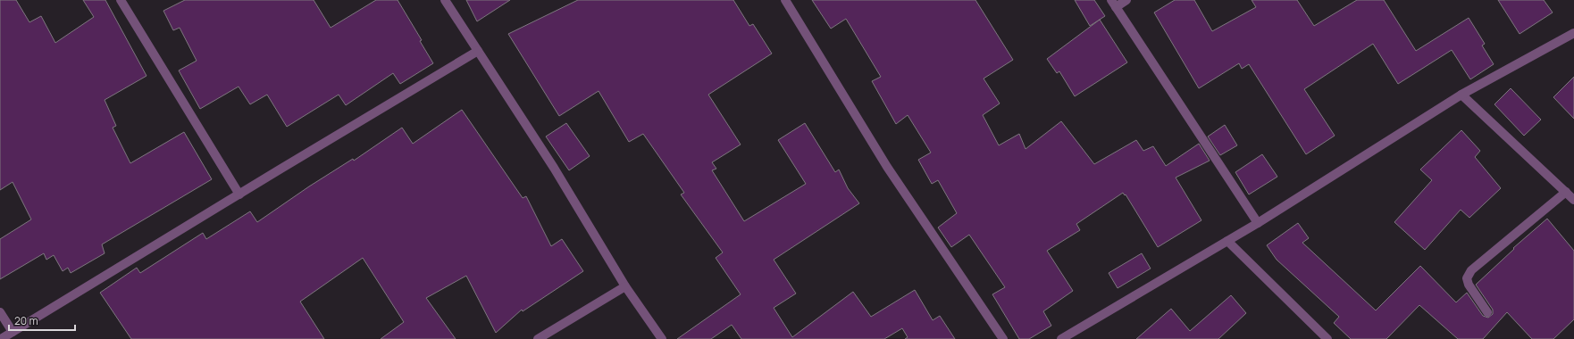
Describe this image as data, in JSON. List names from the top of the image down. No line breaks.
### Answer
{"scale_bar":"20 m"}
